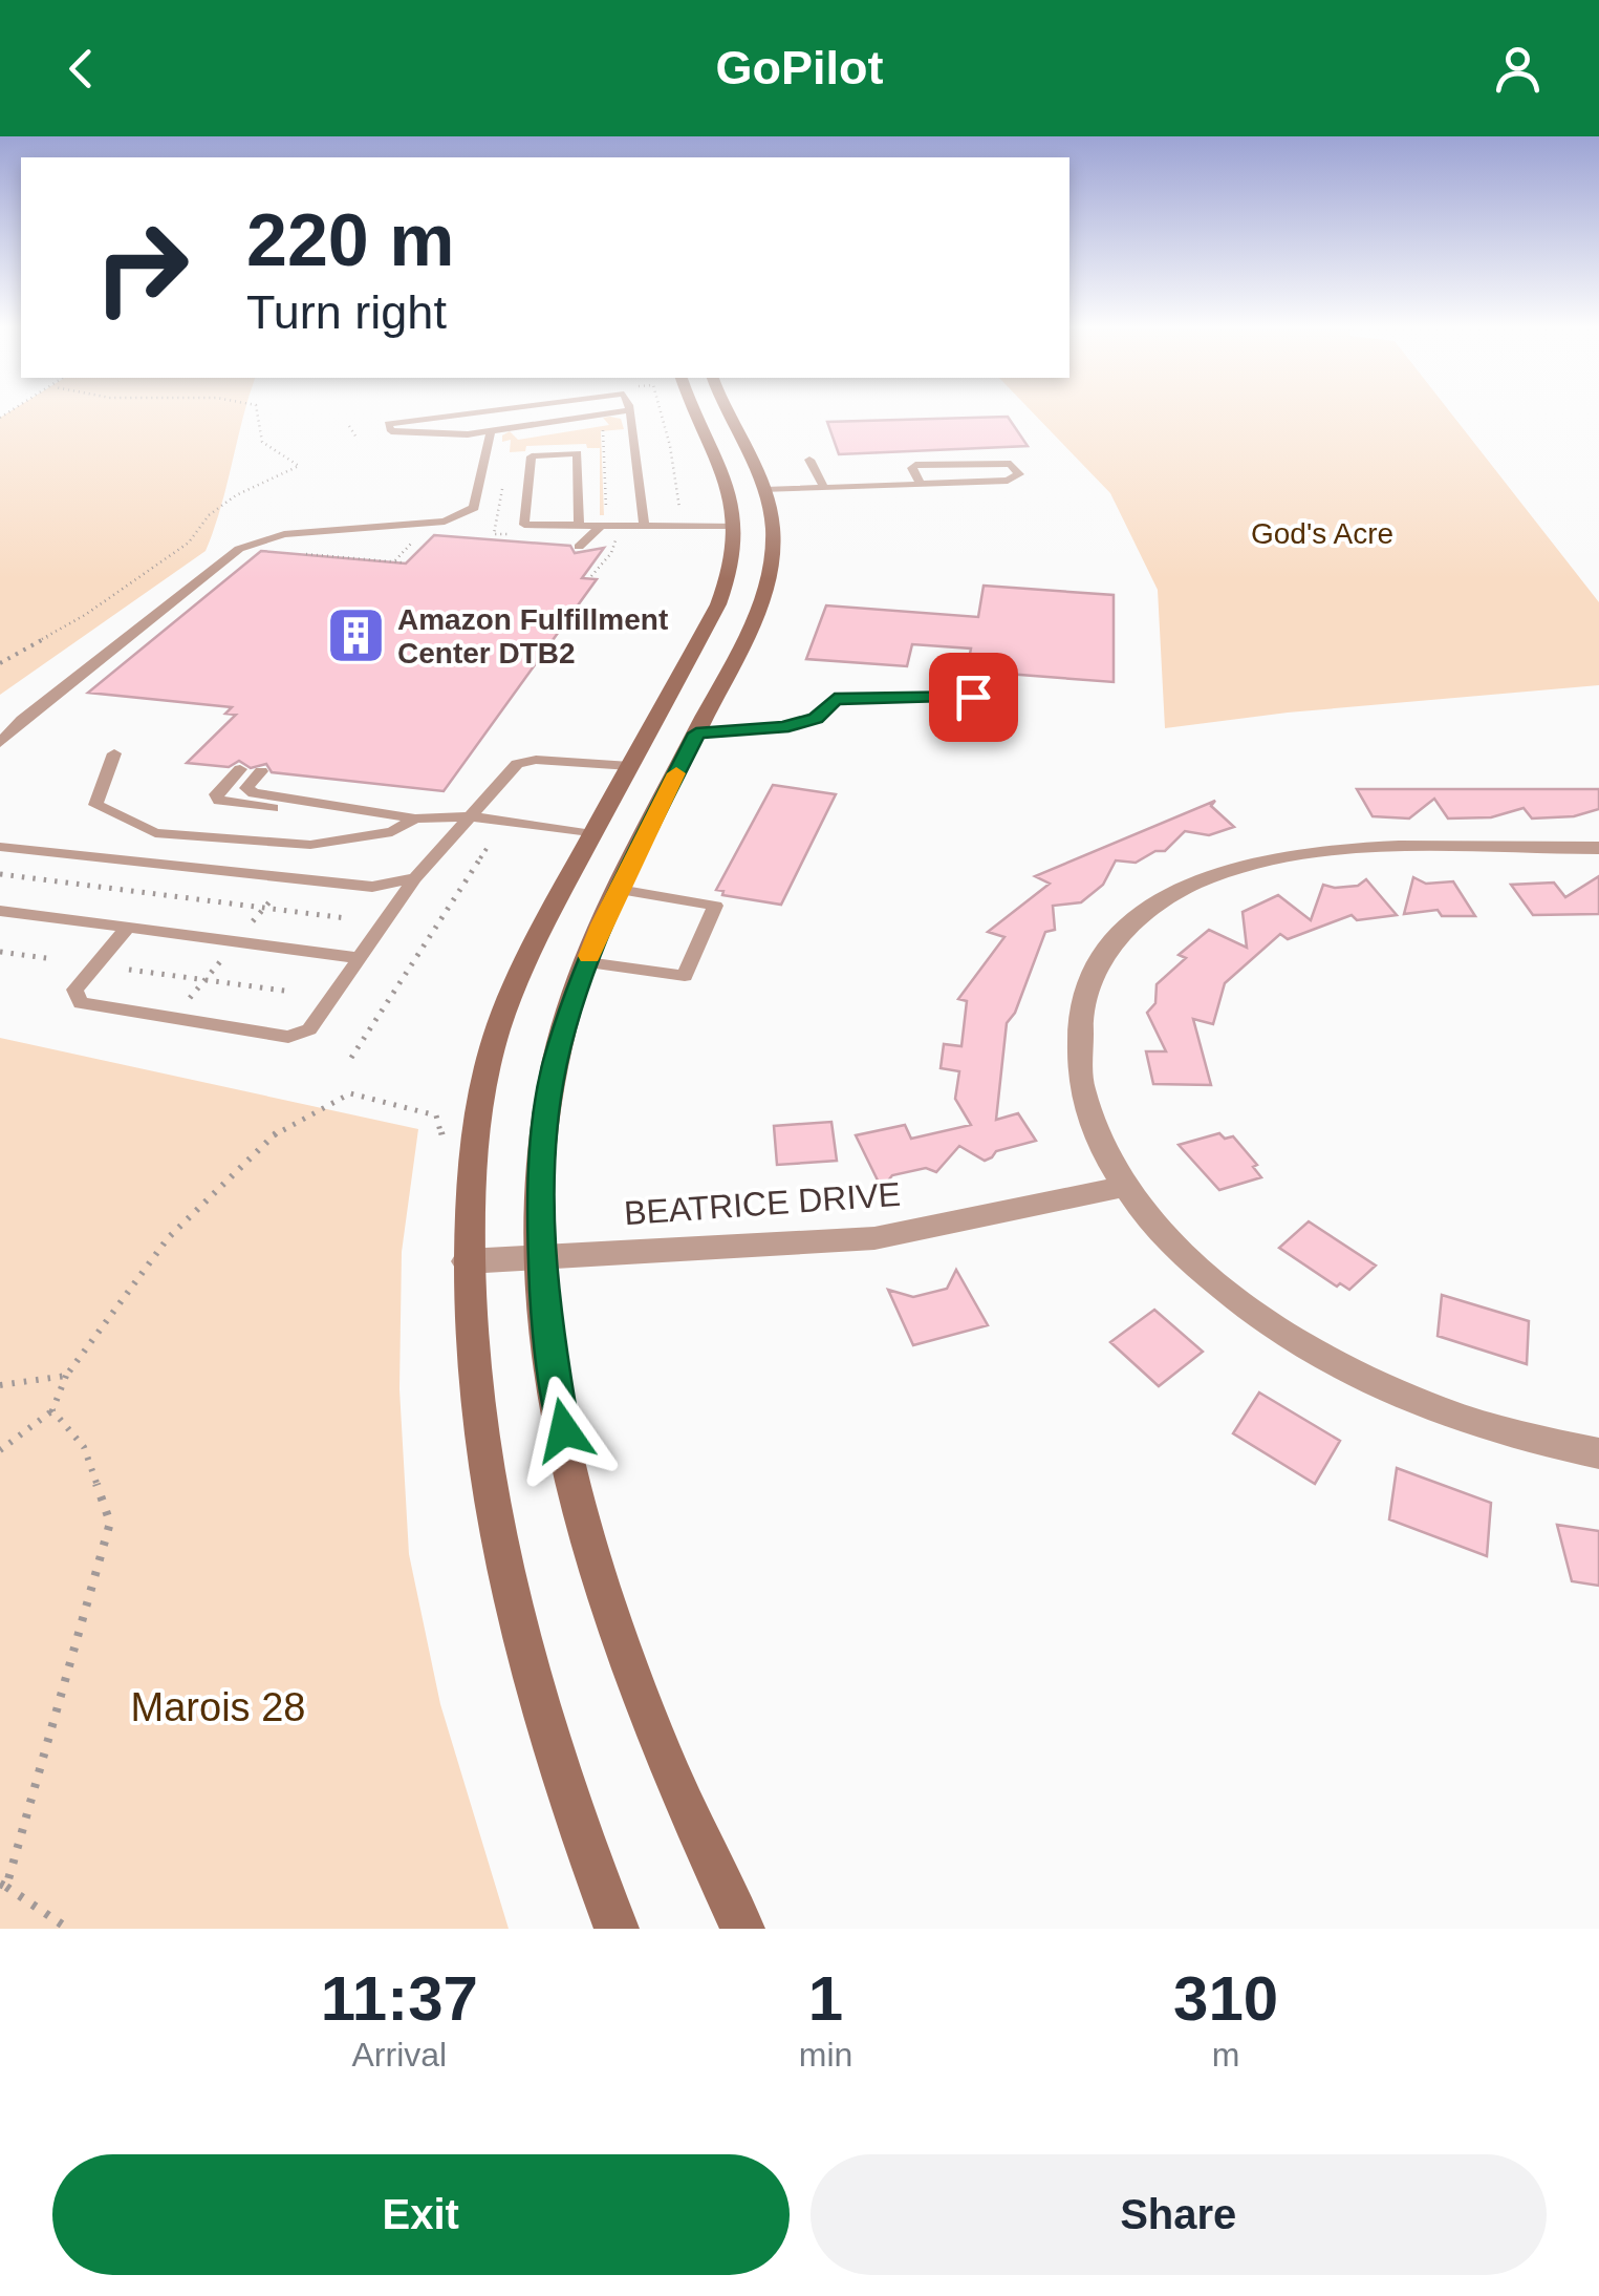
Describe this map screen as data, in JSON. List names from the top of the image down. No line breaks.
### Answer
{"streets":{"street":["BEATRICE DRIVE"]},"parks":["God's Acre","Marois 28"],"places":{"building":["Amazon Fulfillment Center DTB2"]},"page":{"header":"GoPilot","turn":["220 m","Turn right"],"eta":["11:37","Arrival","1","min","310","m"],"buttons":["Exit","Share"]}}
